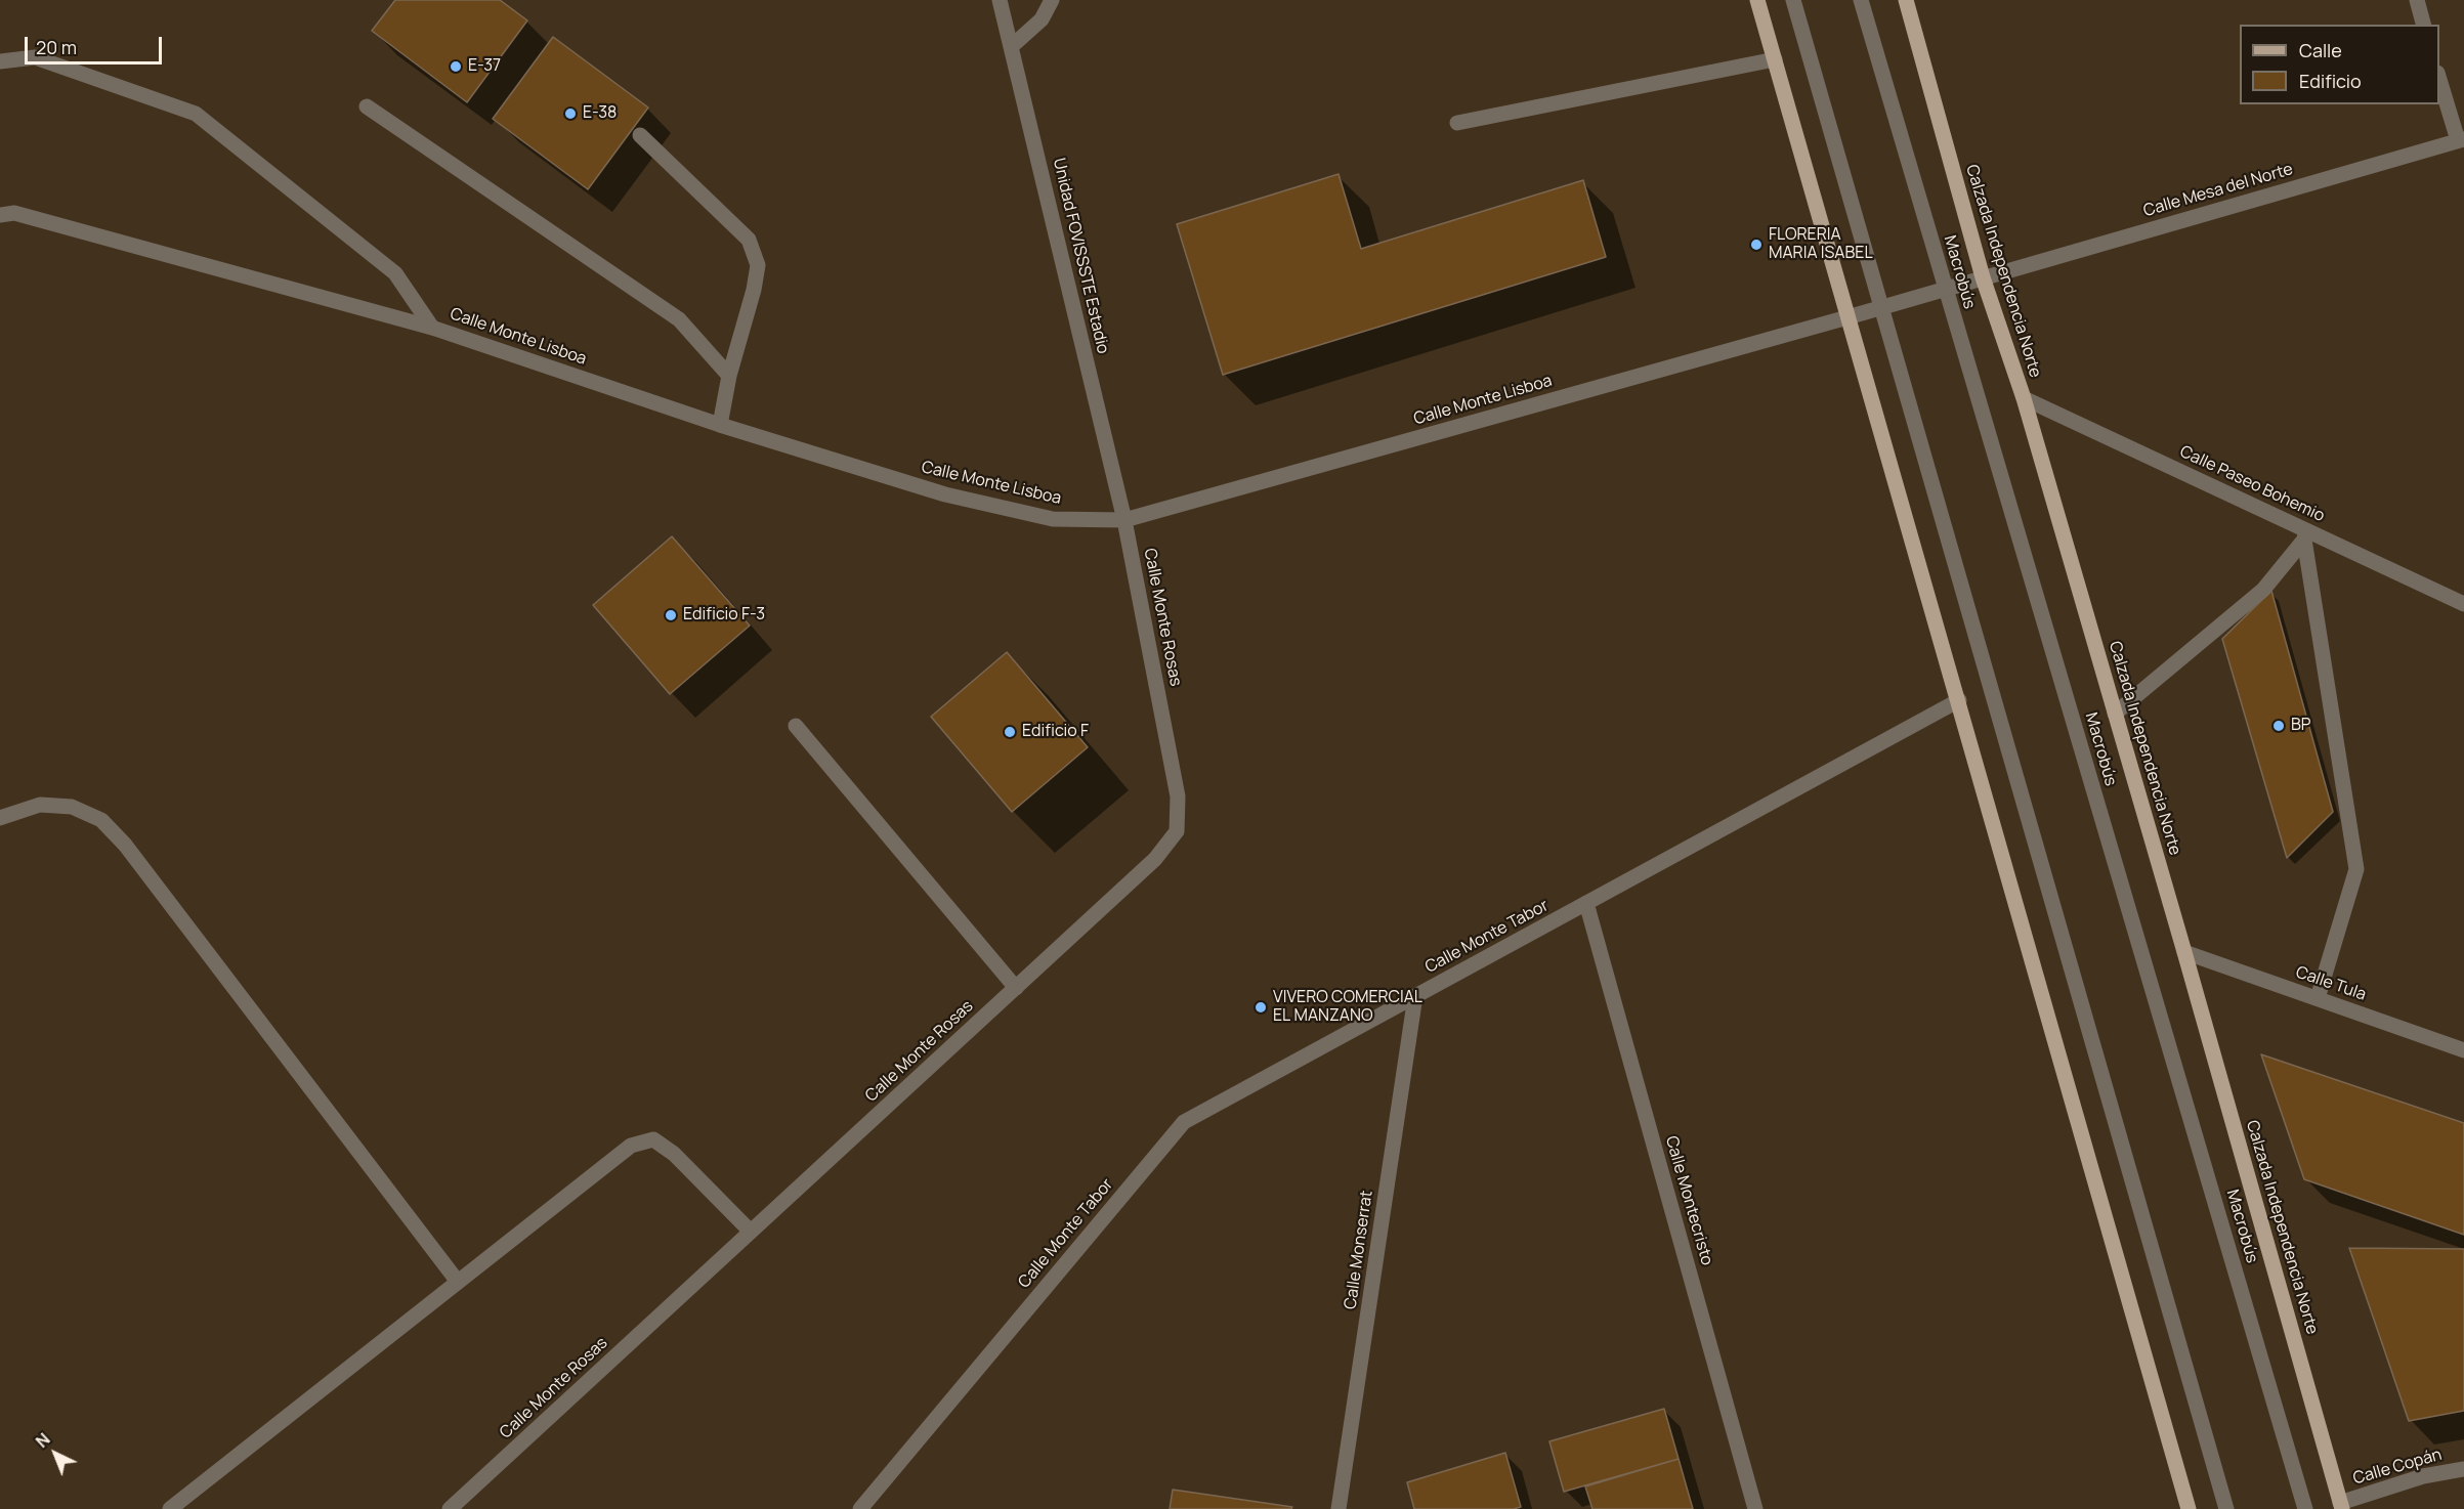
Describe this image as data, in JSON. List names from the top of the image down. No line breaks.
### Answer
{"streets":{"main road":["Calzada Independencia Norte"],"street":["Calle Mesa del Norte","Unidad FOVISSSTE Estadio","Macrobús","Calle Monte Lisboa","Calle Paseo Bohemio","Calle Monte Rosas","Calle Monte Tabor","Calle Tula","Calle Montecristo","Calle Monserrat","Calle Copán"]},"crossings":[["Calle Mesa del Norte","Calzada Independencia Norte"],["Calle Mesa del Norte","Calle Monte Lisboa"],["Unidad FOVISSSTE Estadio","Calle Monte Lisboa"],["Unidad FOVISSSTE Estadio","Calle Monte Rosas"],["Calzada Independencia Norte","Calle Monte Lisboa"],["Calzada Independencia Norte","Calle Paseo Bohemio"],["Calzada Independencia Norte","Calle Tula"],["Calzada Independencia Norte","Calle Copán"],["Macrobús","Calle Monte Lisboa"],["Calle Monte Lisboa","Calle Monte Rosas"],["Calle Monte Tabor","Calle Montecristo"],["Calle Monte Tabor","Calle Monserrat"]],"places":["E-37","E-38","FLORERIA MARIA ISABEL","Edificio F-3","BP","Edificio F","VIVERO COMERCIAL EL MANZANO"],"legend":["Calle","Edificio"],"scale_bar":"20 m","north":"top left"}
